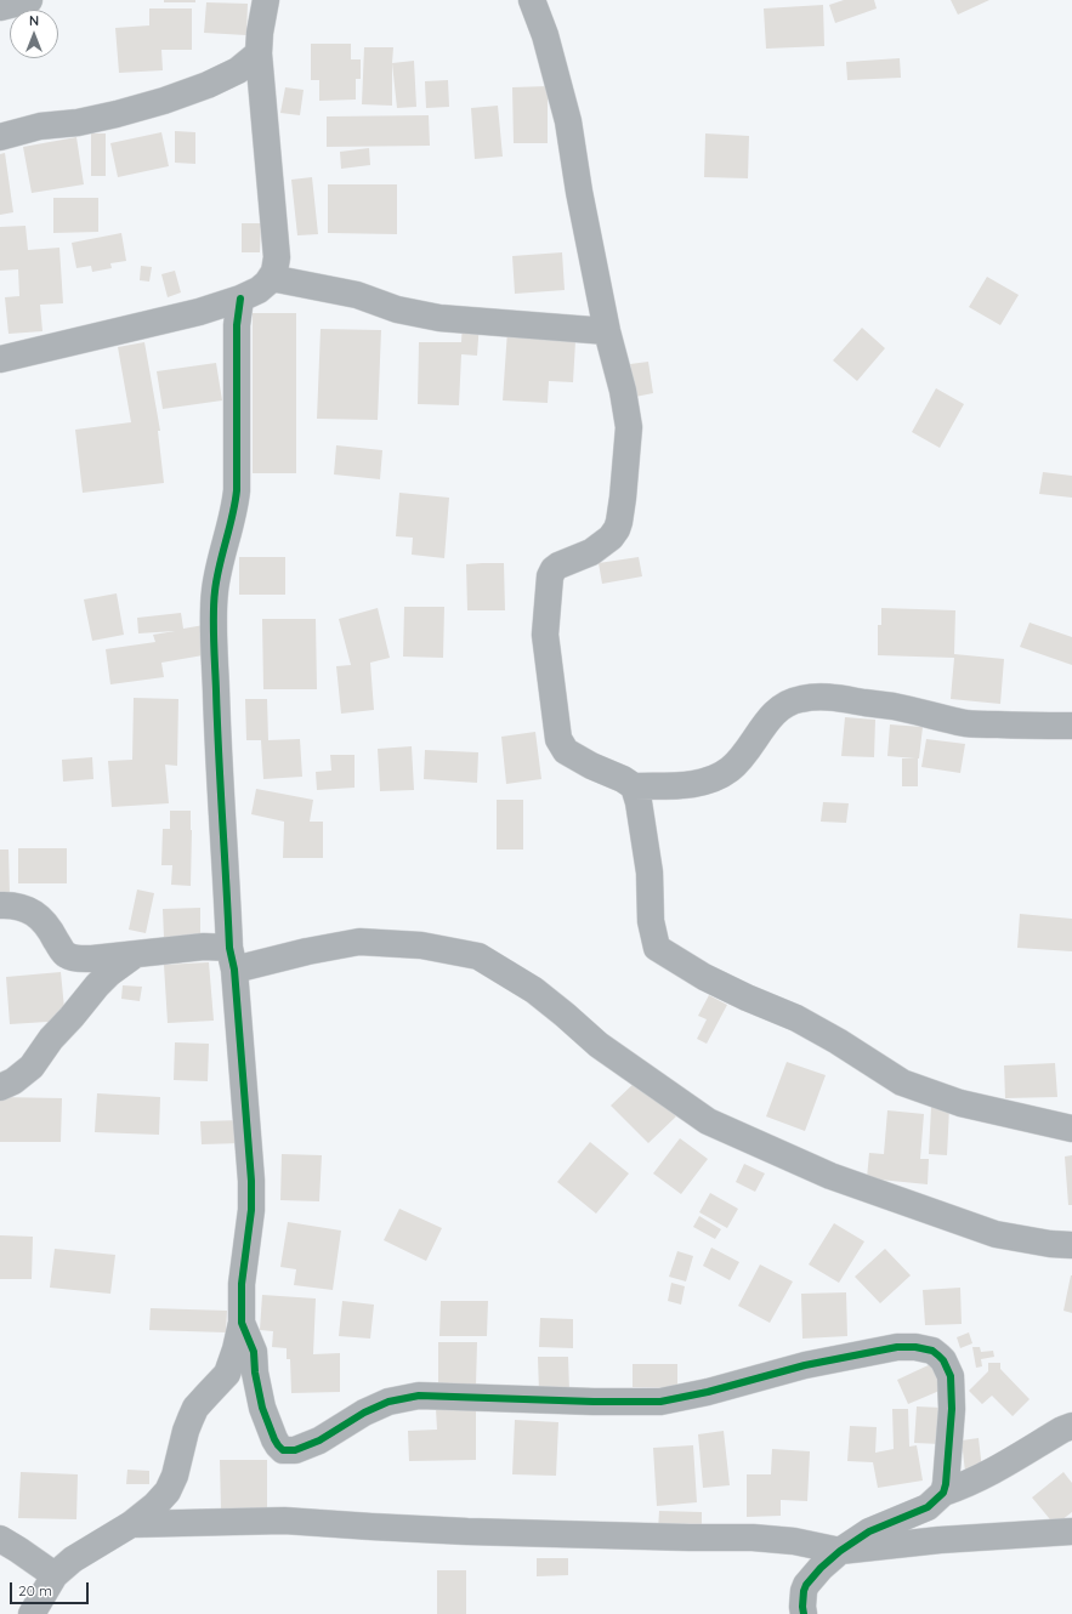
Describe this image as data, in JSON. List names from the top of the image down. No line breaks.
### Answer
{"scale_bar":"20 m","north":"top"}
